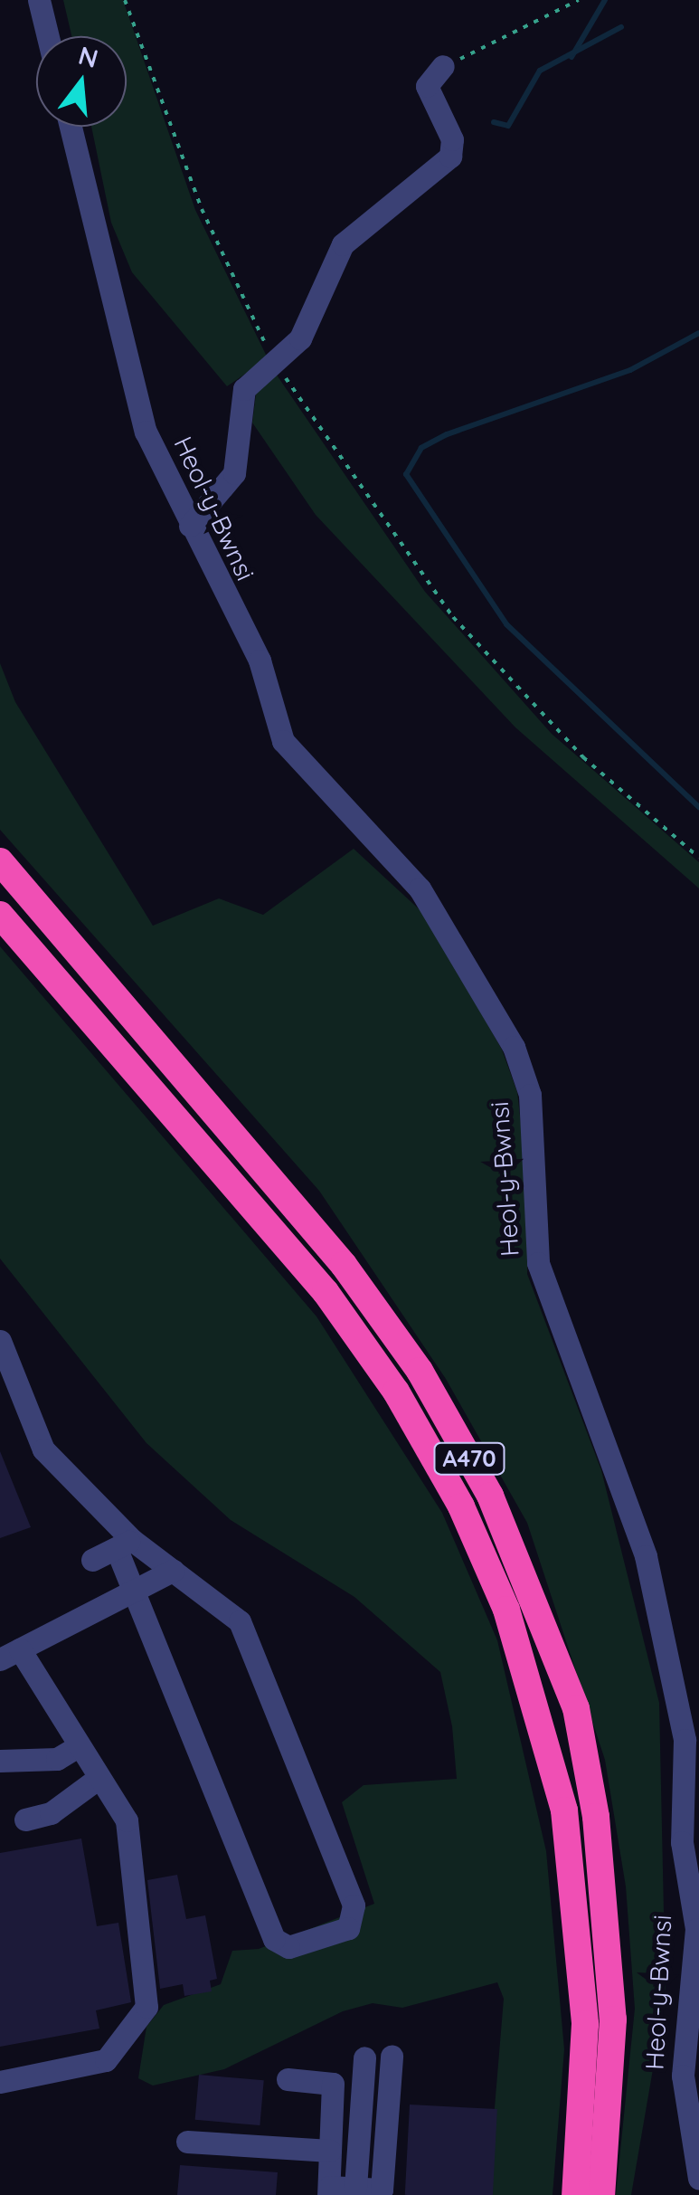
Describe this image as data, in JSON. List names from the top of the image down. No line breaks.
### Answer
{"streets":{"highway":["Heol-y-Bwnsi","A470"]},"north":"top"}
